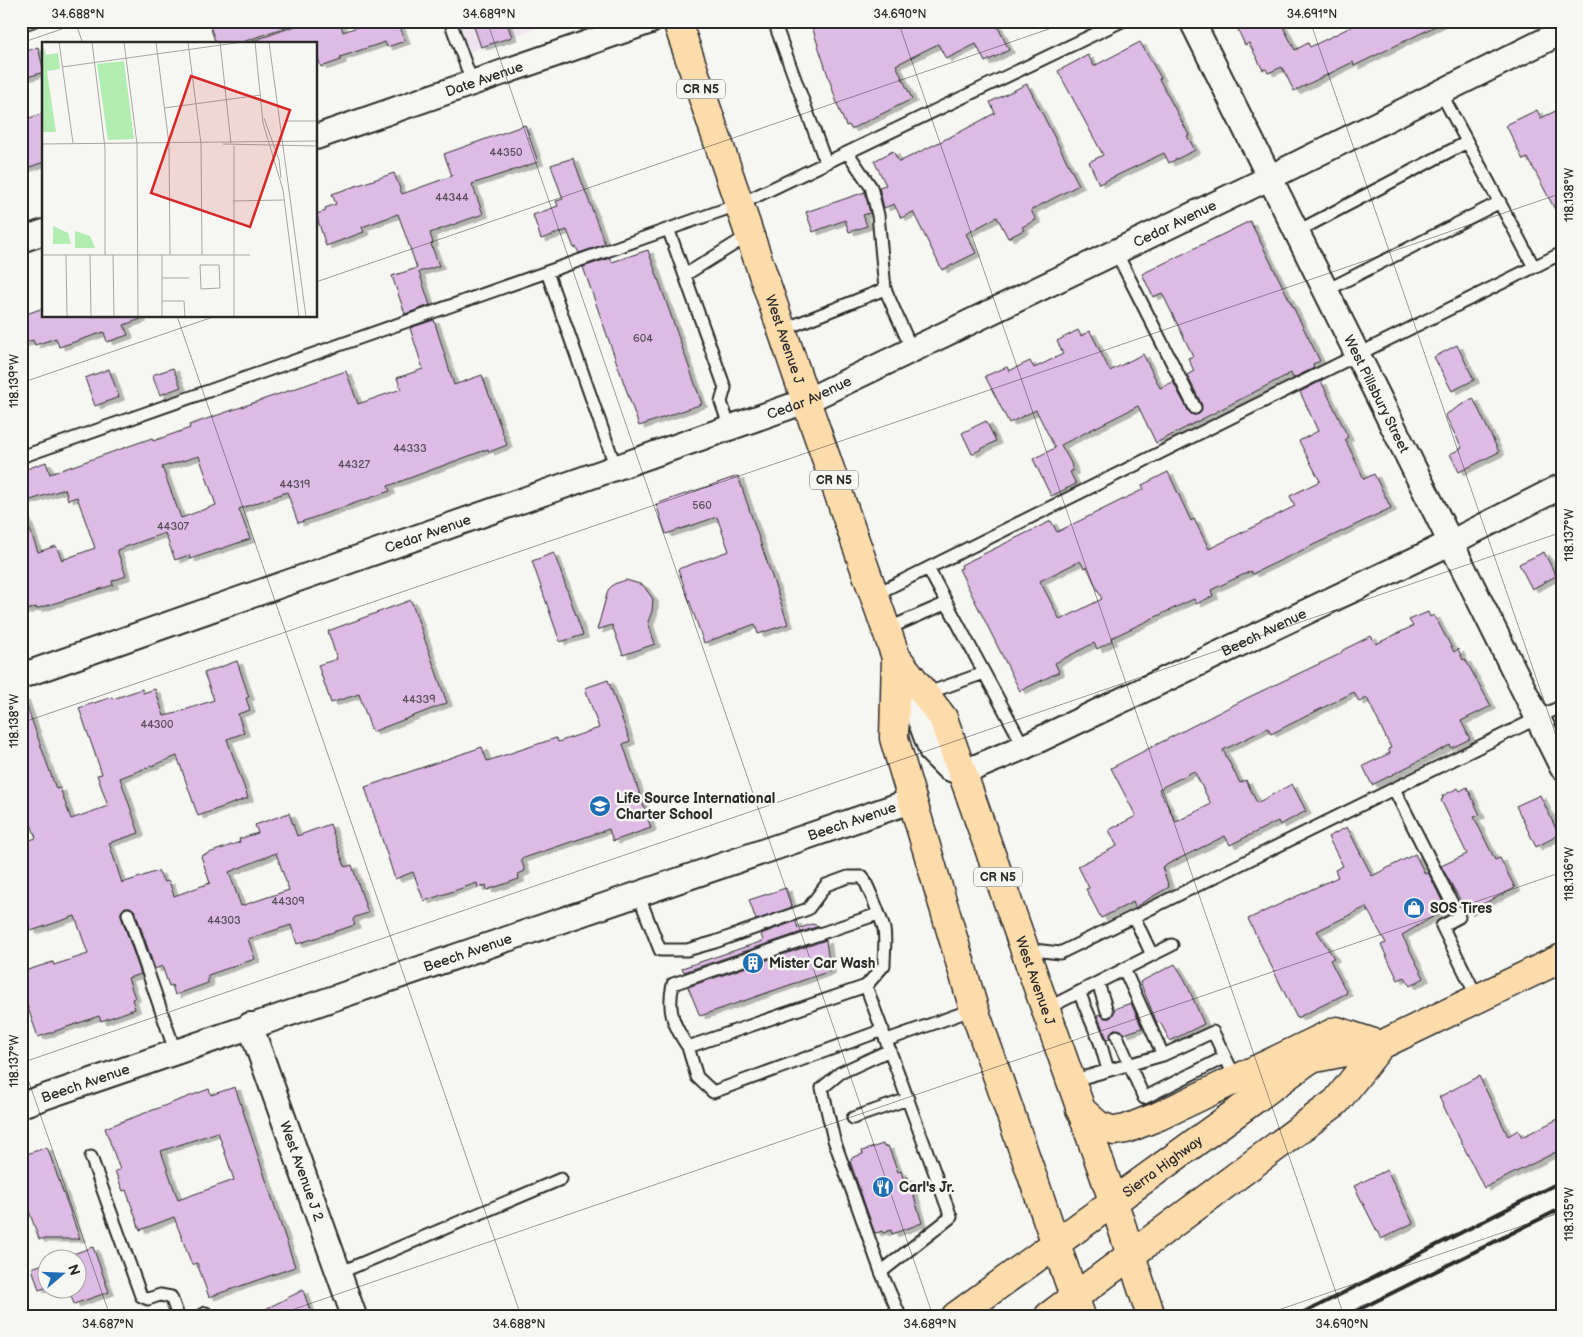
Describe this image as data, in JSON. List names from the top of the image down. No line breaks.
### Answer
{"streets":{"main road":["CR N5","West Avenue J","Sierra Highway"],"street":["Date Avenue","Cedar Avenue","West Pillsbury Street","Beech Avenue","West Avenue J 2"]},"crossings":[["Cedar Avenue","West Avenue J"],["Cedar Avenue","West Pillsbury Street"],["West Avenue J","Beech Avenue"],["West Avenue J","Sierra Highway"],["West Pillsbury Street","Beech Avenue"],["Beech Avenue","West Avenue J 2"]],"places":{"school or university":["Life Source International Charter School"],"shop":["SOS Tires"],"building":["Mister Car Wash"],"restaurant":["Carl's Jr."]},"house_numbers":["44350","44344","604","44333","44327","44319","560","44307","44339","44300","44309","44303"],"north":"right","coordinates":["34.688°N","34.689°N","34.690°N","34.691°N","118.138°W","118.139°W","118.137°W","118.136°W","118.135°W","34.687°N"]}
